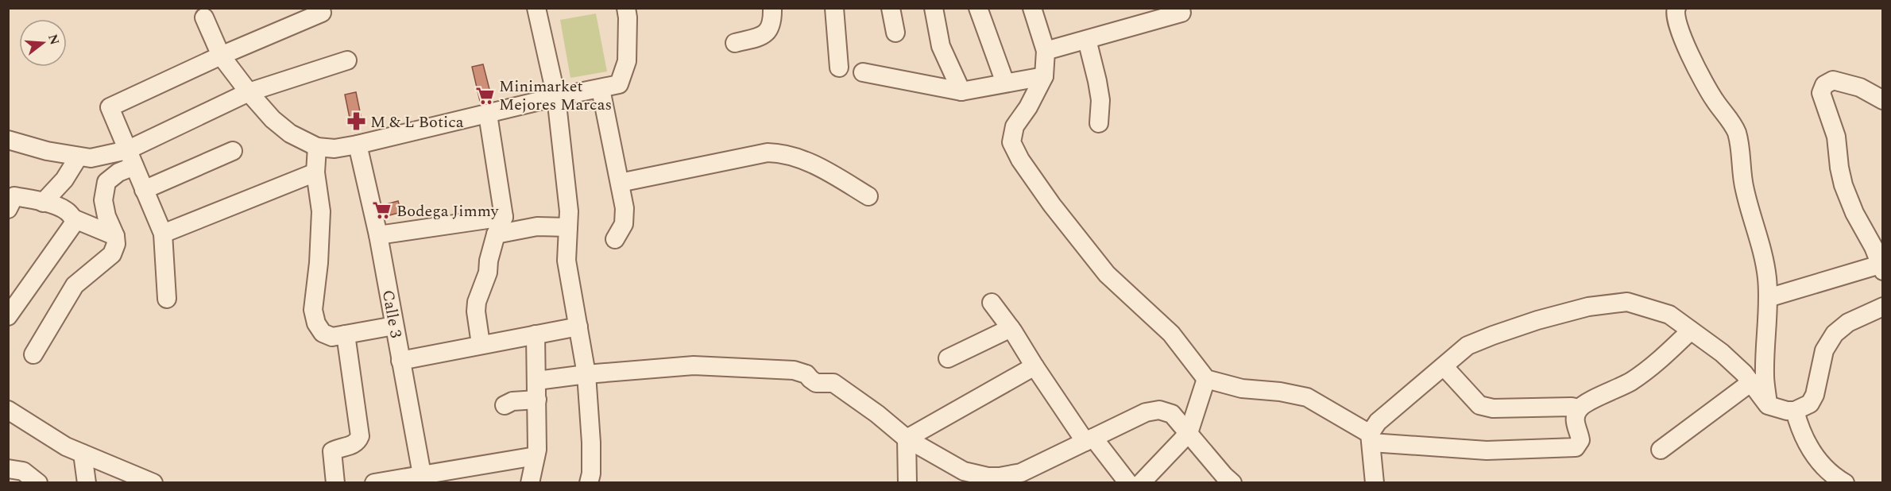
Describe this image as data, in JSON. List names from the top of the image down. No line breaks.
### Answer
{"streets":{"street":["Calle 3"]},"places":{"supermarket":["Minimarket Mejores Marcas","Bodega Jimmy"],"pharmacy":["M & L Botica"]},"north":"right"}
